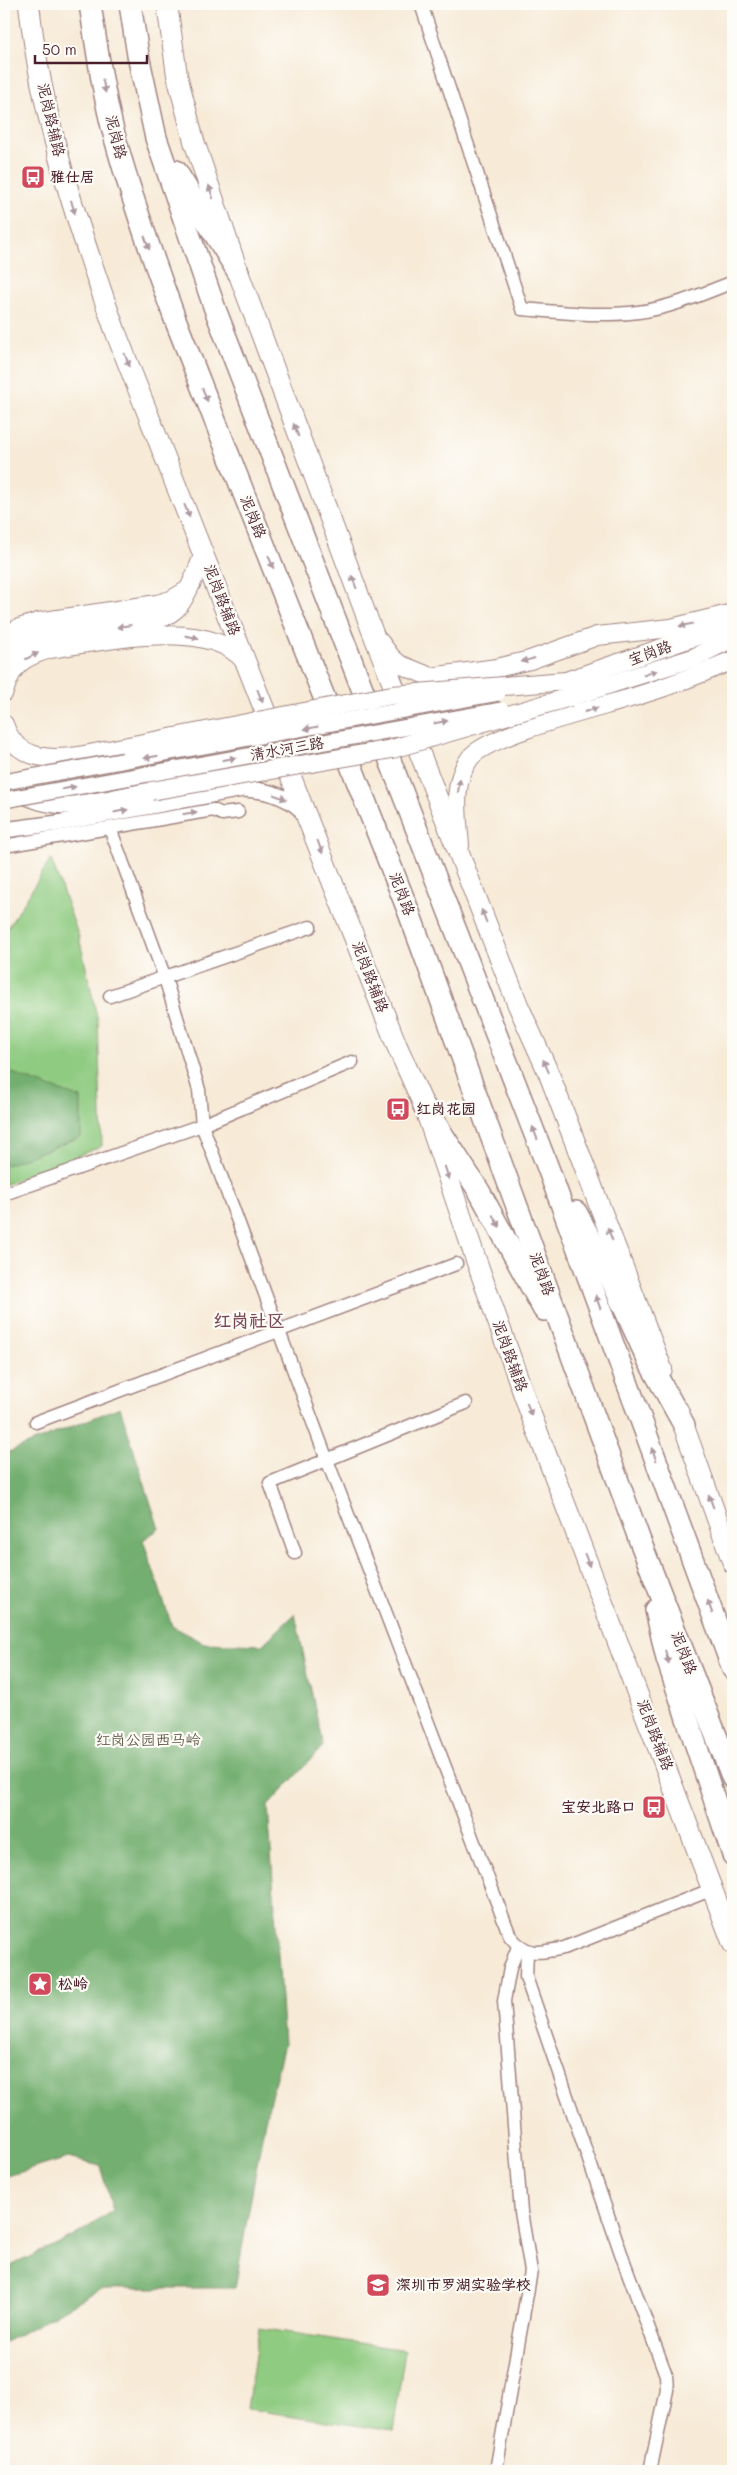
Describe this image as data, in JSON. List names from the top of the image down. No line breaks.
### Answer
{"streets":{"highway":["泥岗路"],"main road":["泥岗路辅路","宝岗路"],"street":["清水河三路"]},"crossings":[["宝岗路","清水河三路"]],"districts":["红岗社区"],"parks":["红岗公园西马岭"],"places":{"bus stop":["雅仕居","红岗花园","宝安北路口"],"place":["松岭"],"school or university":["深圳市罗湖实验学校"]},"scale_bar":"50 m"}
